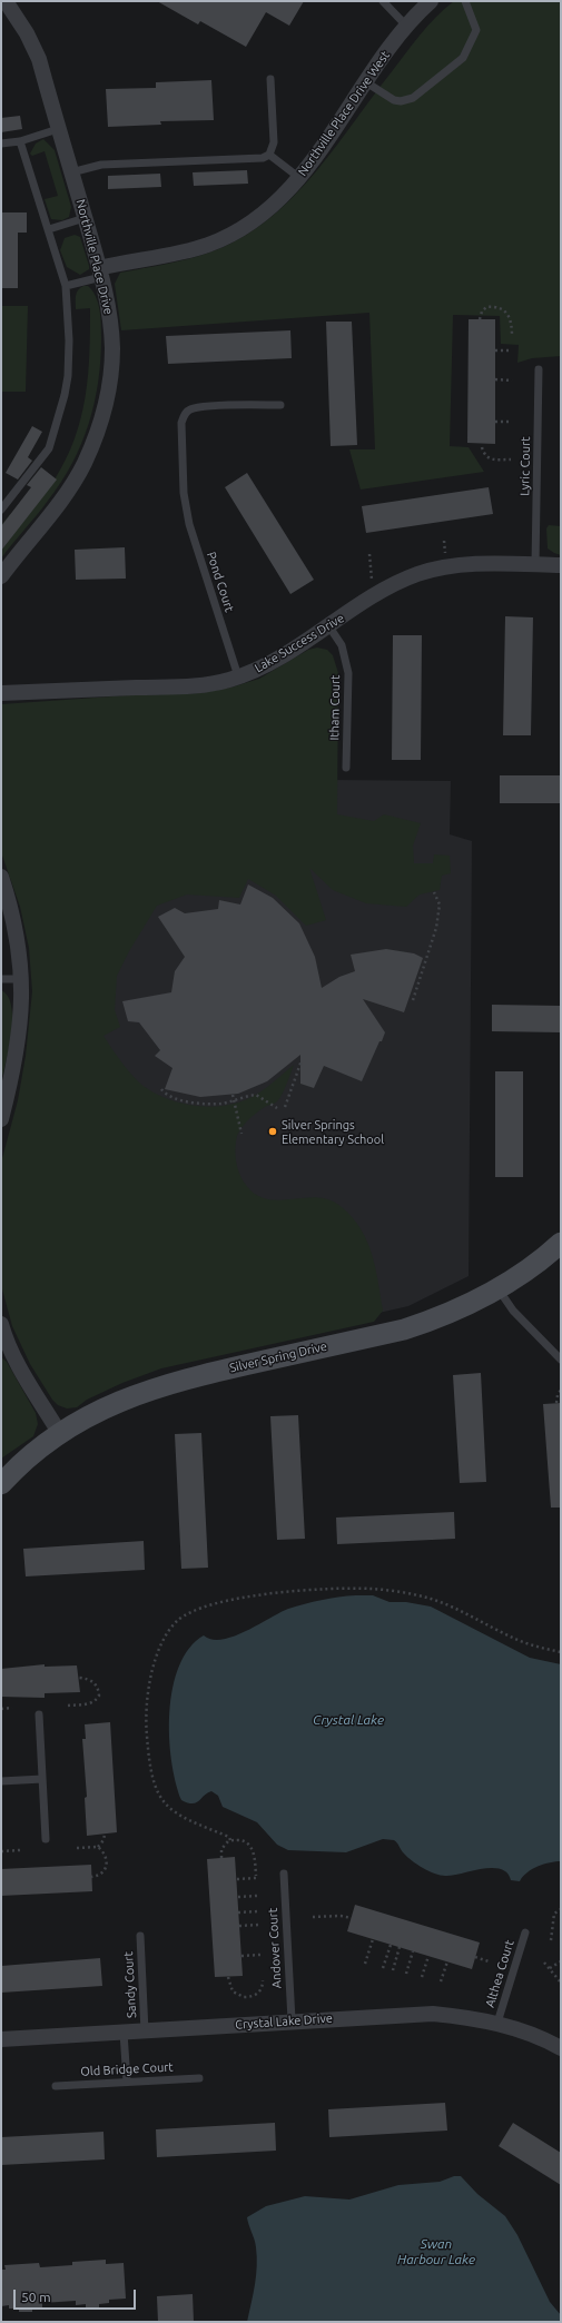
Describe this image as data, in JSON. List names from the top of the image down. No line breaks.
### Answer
{"streets":{"street":["Northville Place Drive West","Northville Place Drive","Lake Success Drive","Silver Spring Drive","Crystal Lake Drive"],"lane":["Lyric Court","Pond Court","Itham Court","Andover Court","Althea Court","Sandy Court","Old Bridge Court"]},"crossings":[["Northville Place Drive West","Northville Place Drive"],["Lyric Court","Lake Success Drive"],["Pond Court","Lake Success Drive"],["Lake Success Drive","Itham Court"],["Andover Court","Crystal Lake Drive"],["Althea Court","Crystal Lake Drive"],["Sandy Court","Crystal Lake Drive"]],"water":["Crystal Lake","Swan Harbour Lake"],"places":["Silver Springs Elementary School"],"scale_bar":"50 m"}
